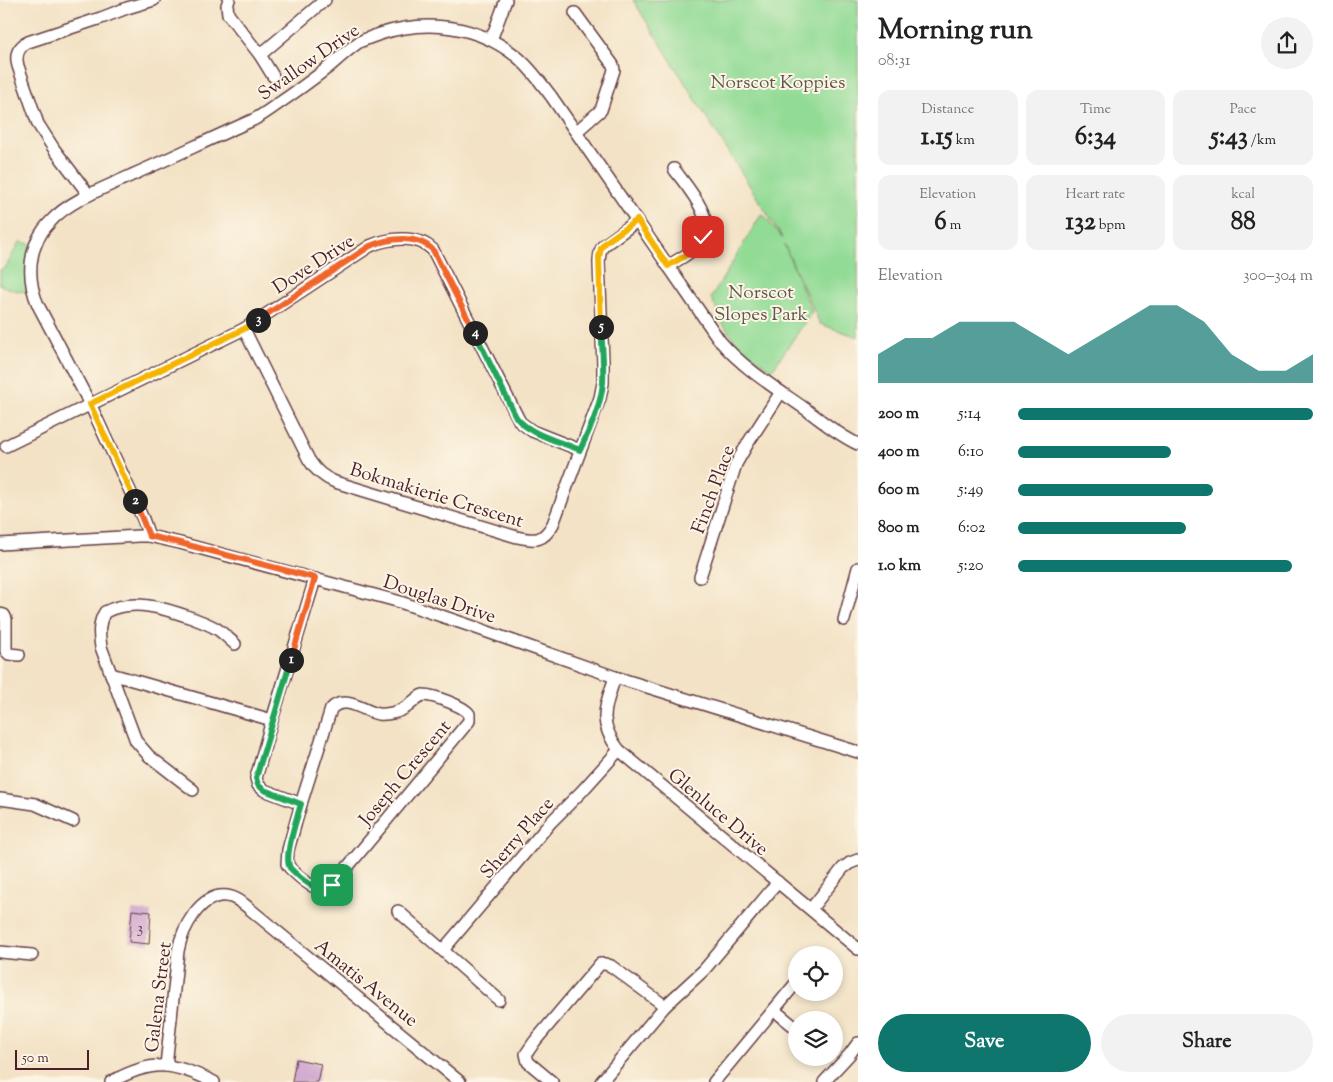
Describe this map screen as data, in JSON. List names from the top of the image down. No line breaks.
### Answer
{"streets":{"street":["Swallow Drive","Dove Drive","Finch Place","Bokmakierie Crescent","Douglas Drive","Joseph Crescent","Glenluce Drive","Sherry Place","Amatis Avenue","Galena Street"]},"crossings":[["Swallow Drive","Dove Drive"],["Swallow Drive","Finch Place"],["Swallow Drive","Bokmakierie Crescent"],["Swallow Drive","Douglas Drive"],["Dove Drive","Bokmakierie Crescent"],["Douglas Drive","Glenluce Drive"],["Glenluce Drive","Sherry Place"],["Amatis Avenue","Galena Street"]],"parks":["Norscot Koppies","Norscot Slopes Park"],"house_numbers":["3"],"scale_bar":"50 m","page":{"heading":["Morning run","08:31"],"stats":[["Distance","1.15 km"],["Time","6:34"],["Pace","5:43 /km"],["Elevation","6 m"],["Heart rate","132 bpm"],["kcal","88"]],"chart":["Elevation","300–304 m"],"pins":["3","5","4","2","1"],"list":[{"name":"200 m","note":"5:14"},{"name":"400 m","note":"6:10"},{"name":"600 m","note":"5:49"},{"name":"800 m","note":"6:02"},{"name":"1.0 km","note":"5:20"}],"buttons":["Save","Share"],"scale":"50 m"}}
